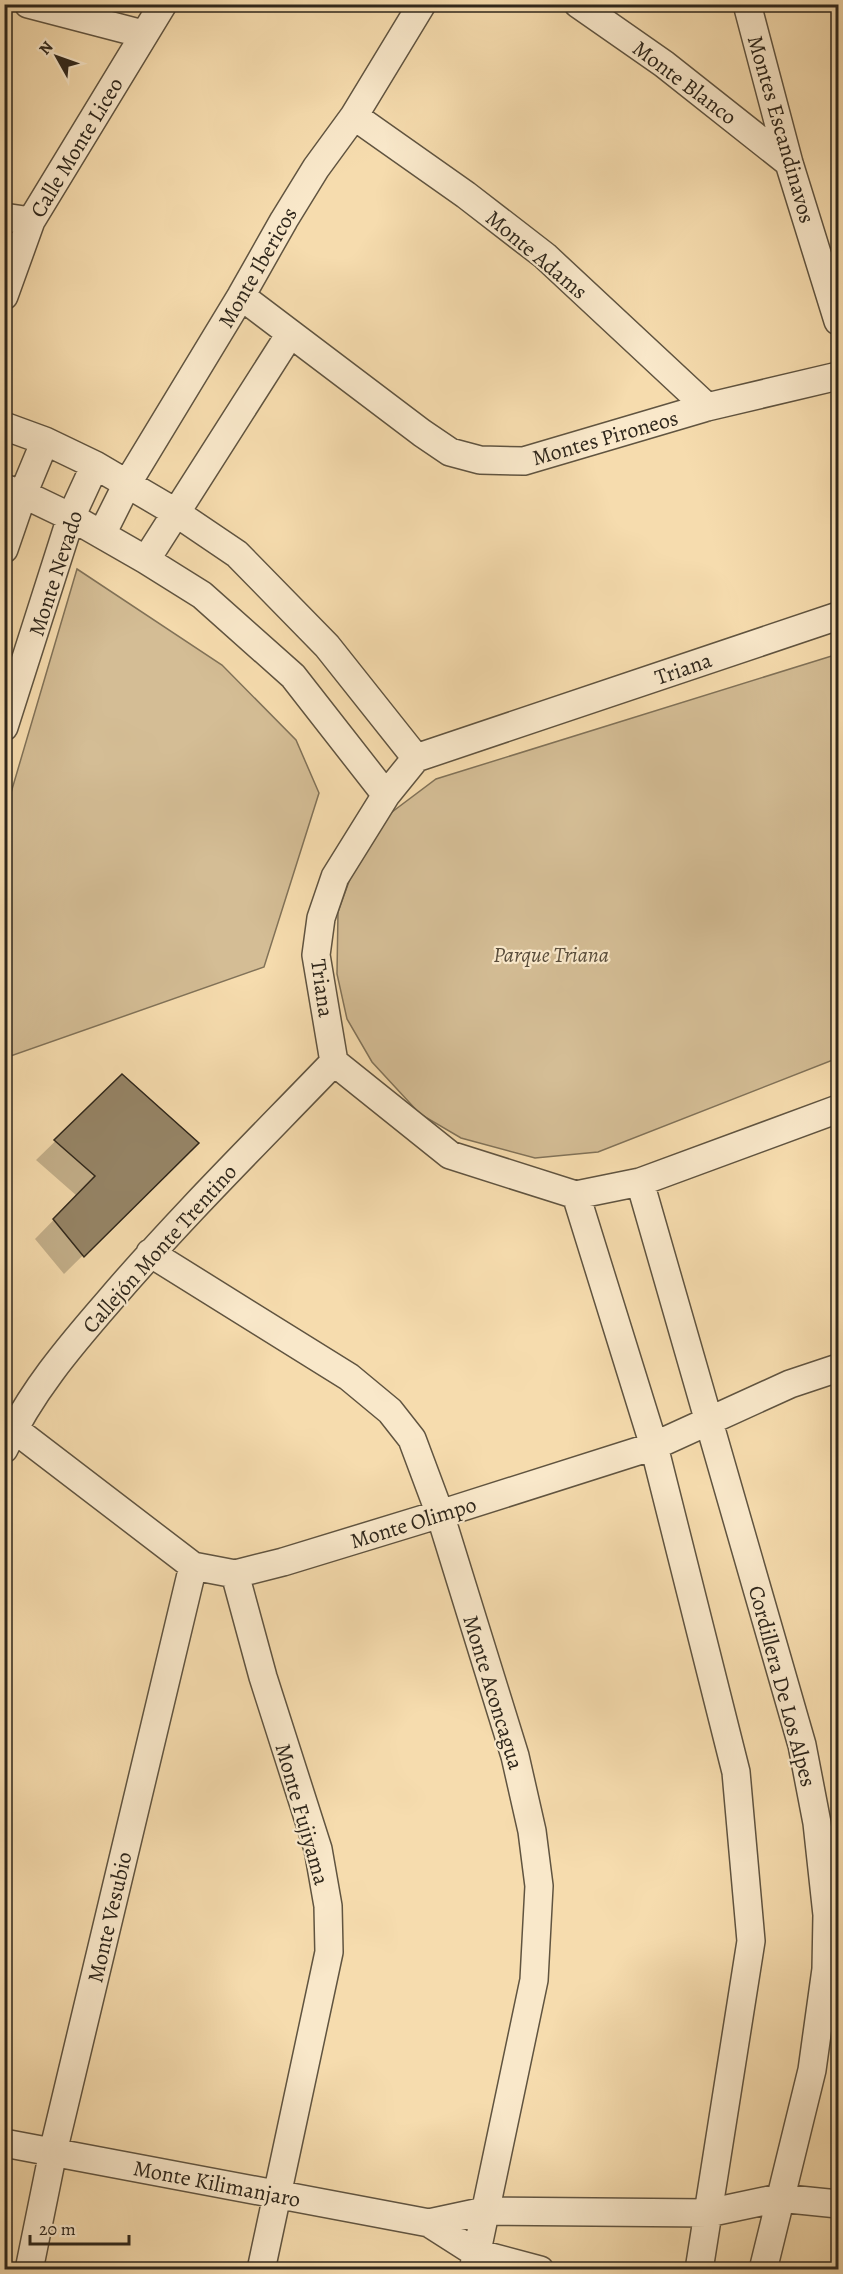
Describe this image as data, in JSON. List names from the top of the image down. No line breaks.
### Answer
{"streets":{"street":["Monte Blanco","Montes Escandinavos","Calle Monte Liceo","Monte Adams","Monte Ibericos","Montes Pironeos","Monte Nevado","Triana","Callejón Monte Trentino","Monte Olimpo","Cordillera De Los Alpes","Monte Aconcagua","Monte Fujiyama","Monte Vesubio","Monte Kilimanjaro"]},"crossings":[["Monte Blanco","Montes Escandinavos"],["Monte Adams","Monte Ibericos"],["Monte Adams","Montes Pironeos"],["Monte Ibericos","Montes Pironeos"],["Triana","Callejón Monte Trentino"],["Callejón Monte Trentino","Monte Olimpo"],["Callejón Monte Trentino","Monte Aconcagua"],["Monte Olimpo","Cordillera De Los Alpes"],["Monte Olimpo","Monte Aconcagua"],["Monte Olimpo","Monte Fujiyama"],["Monte Olimpo","Monte Vesubio"],["Cordillera De Los Alpes","Monte Kilimanjaro"],["Monte Aconcagua","Monte Kilimanjaro"],["Monte Fujiyama","Monte Kilimanjaro"],["Monte Vesubio","Monte Kilimanjaro"]],"parks":["Parque Triana"],"scale_bar":"20 m","north":"top left"}
